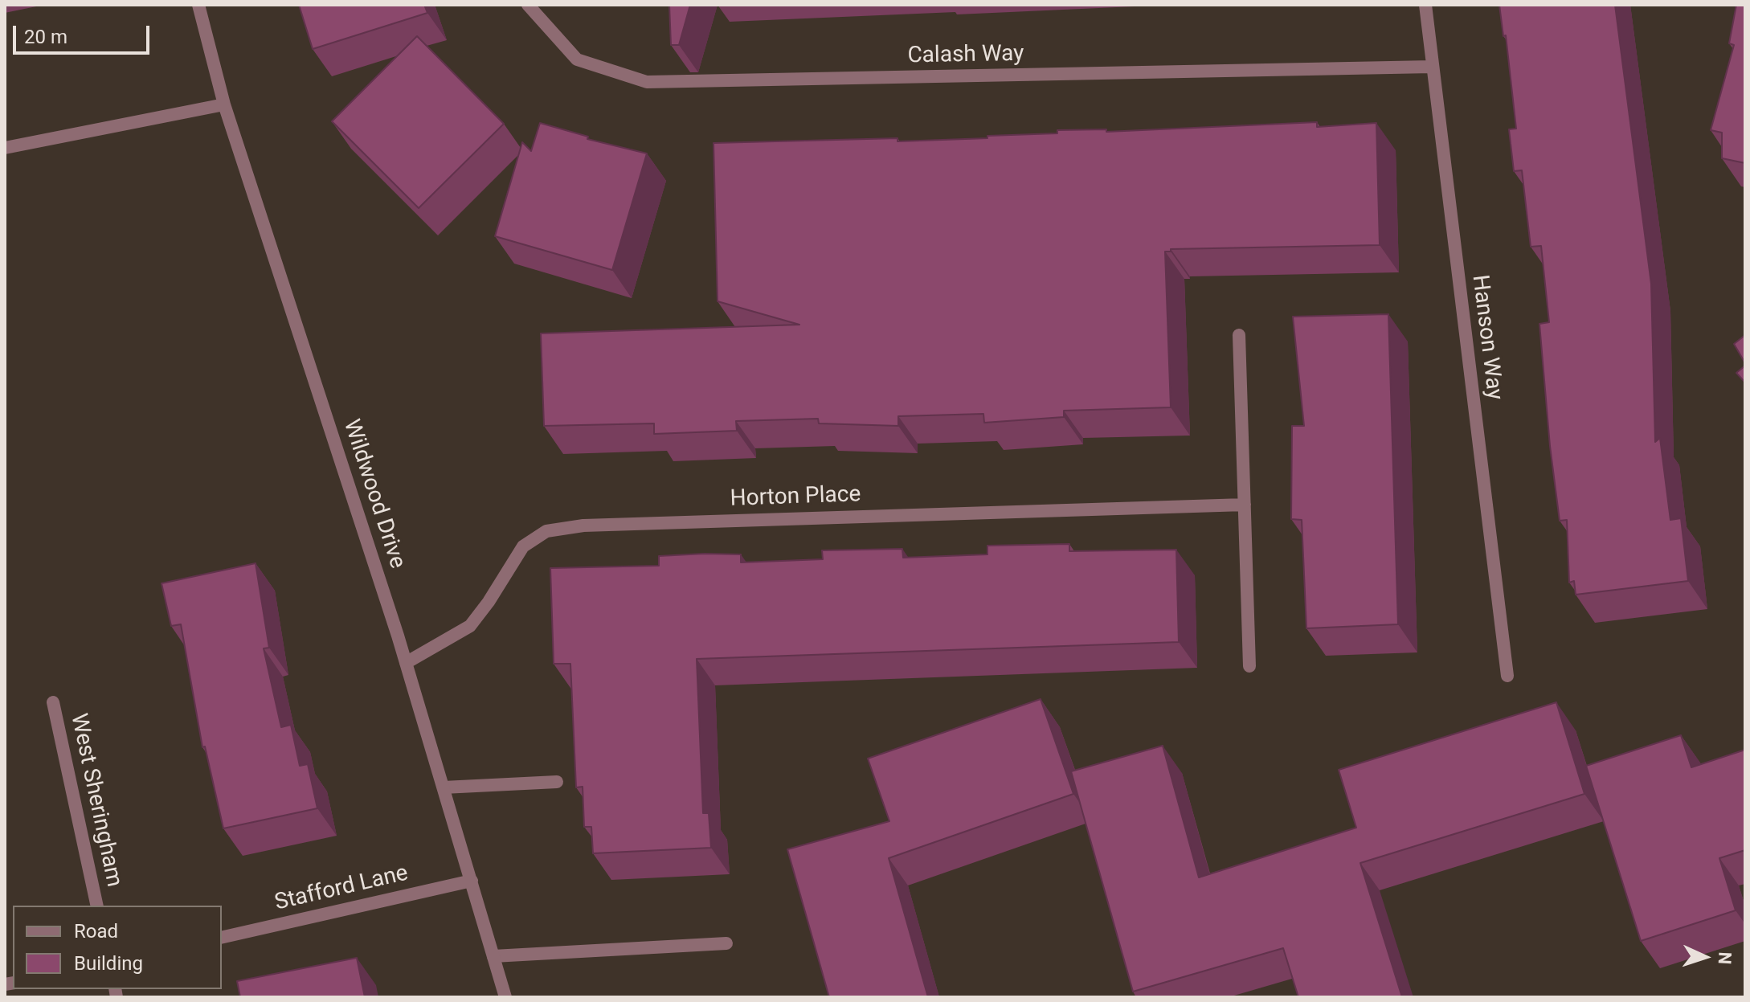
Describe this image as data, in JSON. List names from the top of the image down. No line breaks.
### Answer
{"streets":{"street":["Calash Way","Hanson Way","Wildwood Drive","Horton Place","West Sheringham","Stafford Lane"]},"crossings":[["Calash Way","Hanson Way"],["Wildwood Drive","Horton Place"],["Wildwood Drive","Stafford Lane"]],"legend":["Road","Building"],"scale_bar":"20 m","north":"right"}
